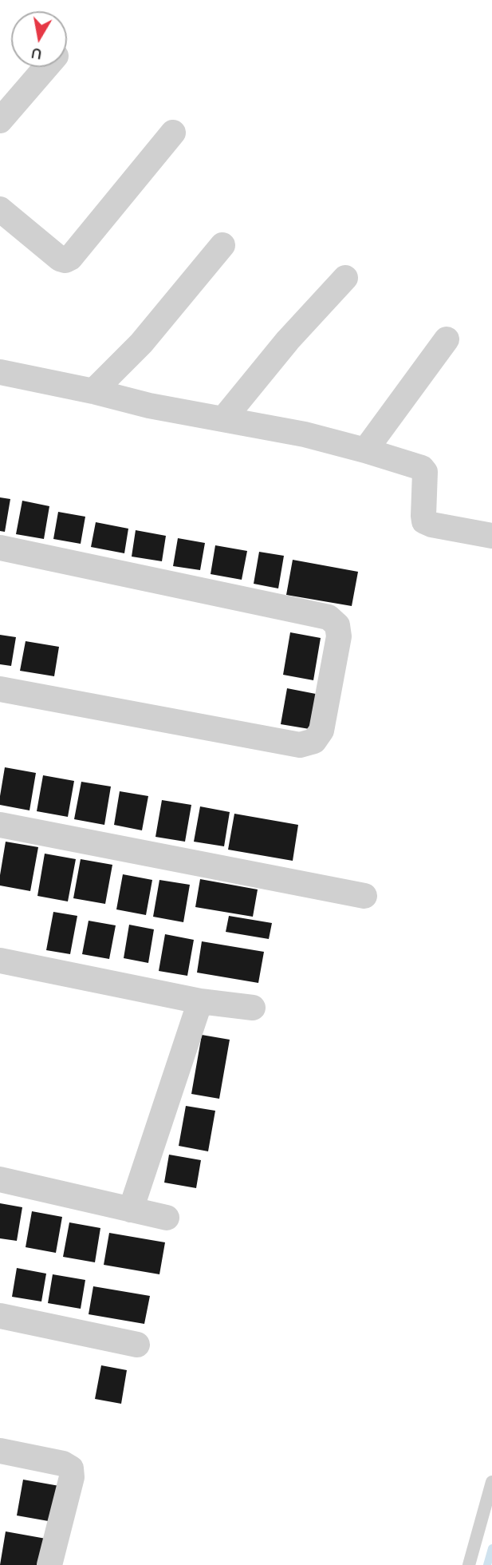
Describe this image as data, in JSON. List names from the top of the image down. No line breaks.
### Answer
{"north":"bottom"}
